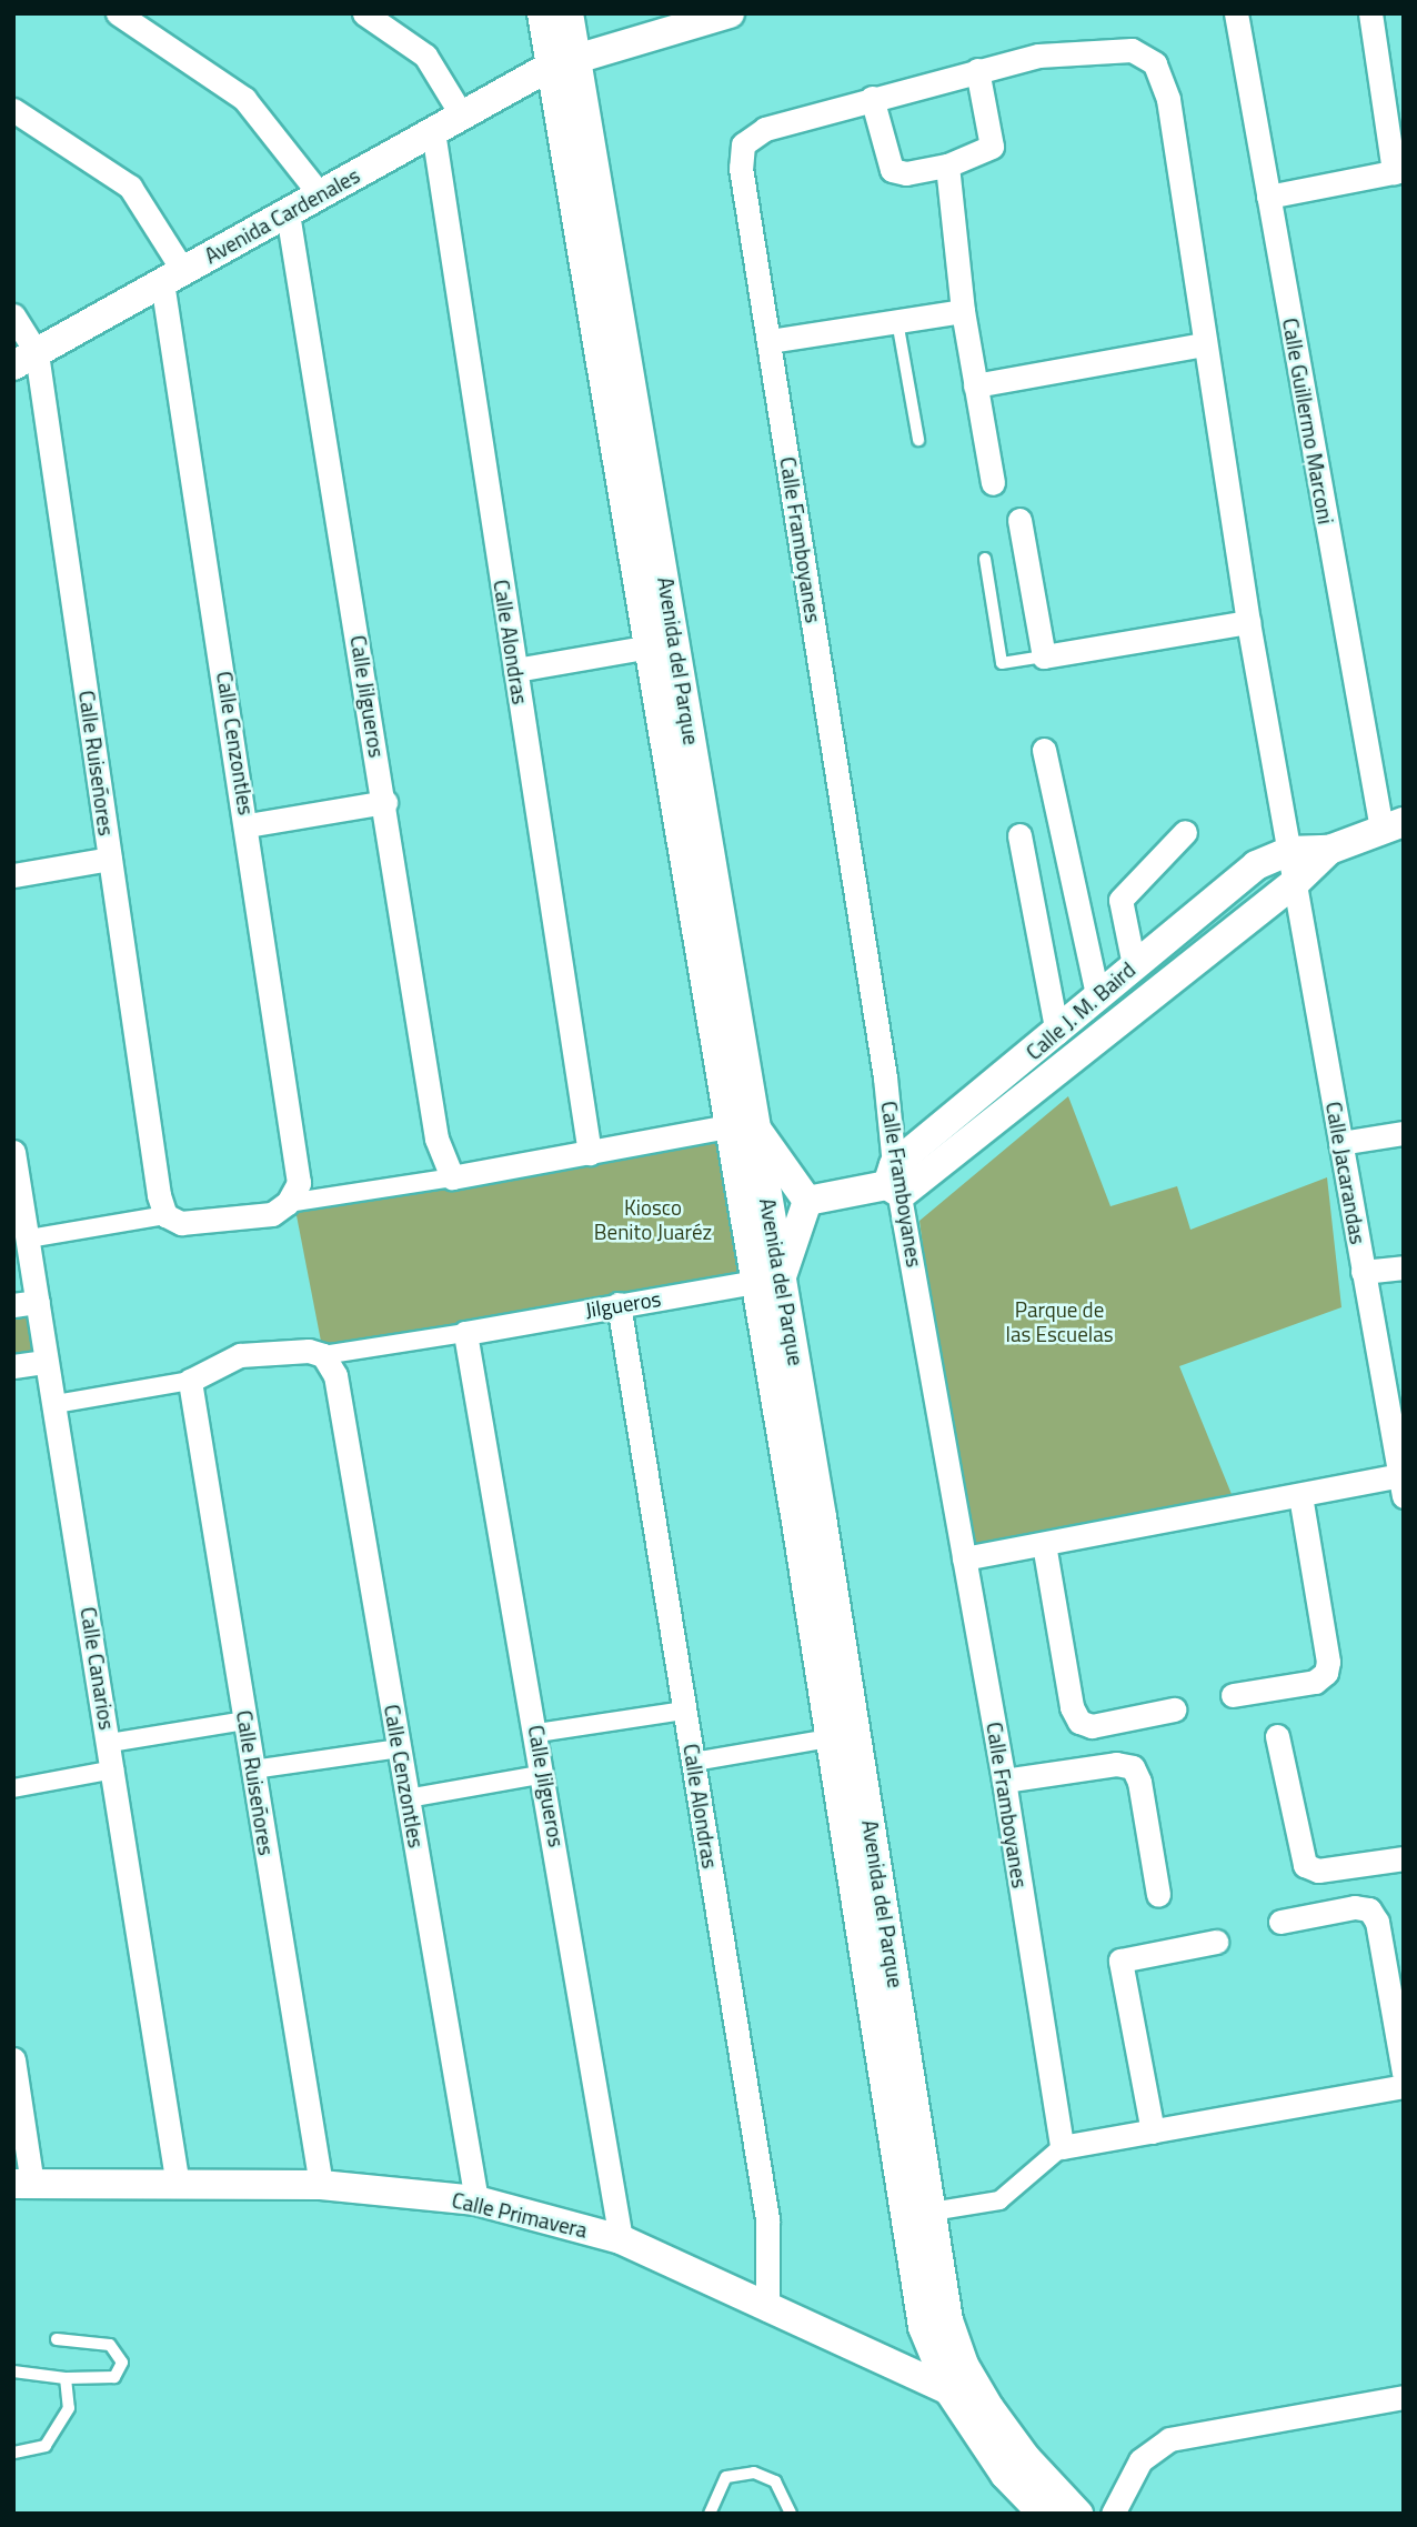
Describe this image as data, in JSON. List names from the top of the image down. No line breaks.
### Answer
{"streets":{"street":["Avenida Cardenales","Calle Guillermo Marconi","Calle Framboyanes","Calle Alondras","Avenida del Parque","Calle Jilgueros","Calle Cenzontles","Calle Ruiseñores","Calle J. M. Baird","Calle Jacarandas","Jilgueros","Calle Canarios","Calle Primavera"]},"crossings":[["Avenida Cardenales","Calle Alondras"],["Avenida Cardenales","Avenida del Parque"],["Avenida Cardenales","Calle Jilgueros"],["Avenida Cardenales","Calle Cenzontles"],["Avenida Cardenales","Calle Ruiseñores"],["Calle Framboyanes","Calle J. M. Baird"],["Calle Framboyanes","Calle Jacarandas"],["Calle Alondras","Jilgueros"],["Calle Alondras","Calle Primavera"],["Avenida del Parque","Jilgueros"],["Avenida del Parque","Calle Primavera"],["Calle Jilgueros","Jilgueros"],["Calle Jilgueros","Calle Primavera"],["Calle Cenzontles","Calle Primavera"],["Calle Ruiseñores","Calle Primavera"],["Calle J. M. Baird","Calle Jacarandas"],["Calle Canarios","Calle Primavera"]],"parks":["Kiosco Benito Juaréz","Parque de las Escuelas"]}
